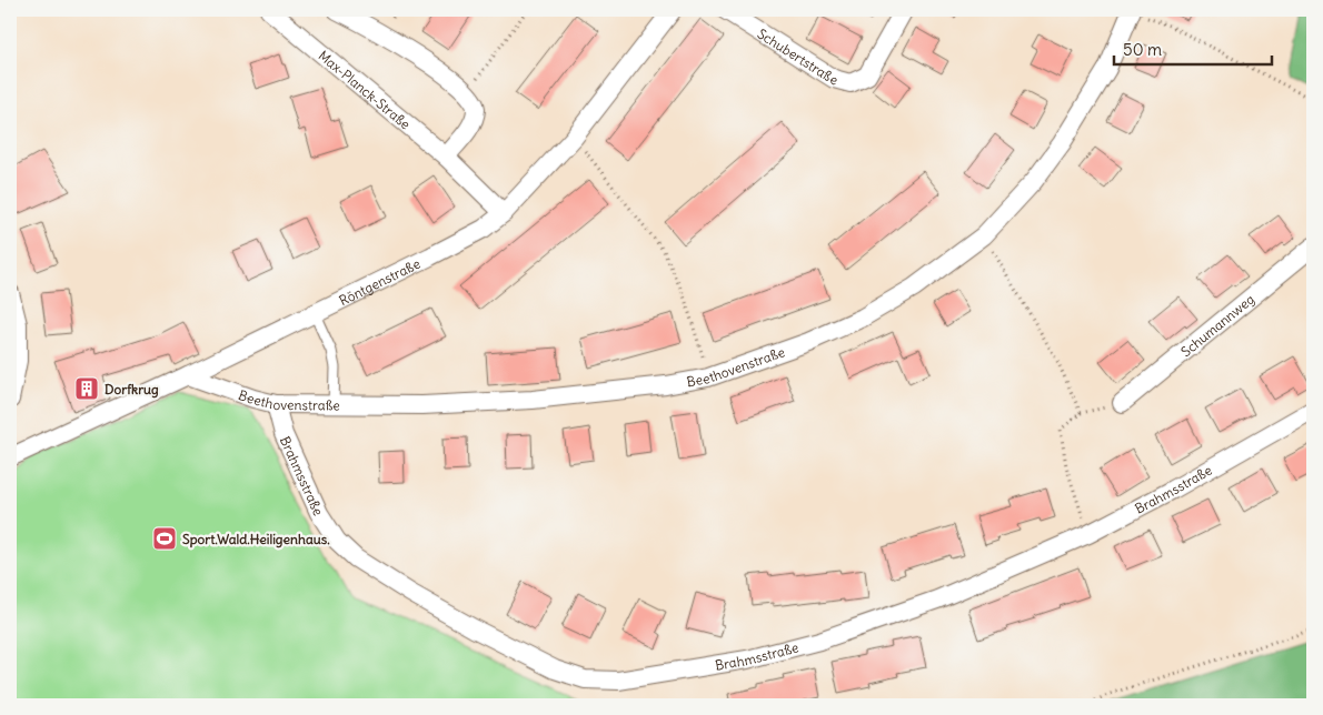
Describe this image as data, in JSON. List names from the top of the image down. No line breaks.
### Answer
{"streets":{"street":["Schubertstraße","Max-Planck-Straße","Röntgenstraße","Schumannweg","Beethovenstraße","Brahmsstraße"]},"crossings":[["Max-Planck-Straße","Röntgenstraße"],["Röntgenstraße","Beethovenstraße"],["Beethovenstraße","Brahmsstraße"]],"places":{"building":["Dorfkrug"],"sports":["Sport.Wald.Heiligenhaus."]},"scale_bar":"50 m"}
